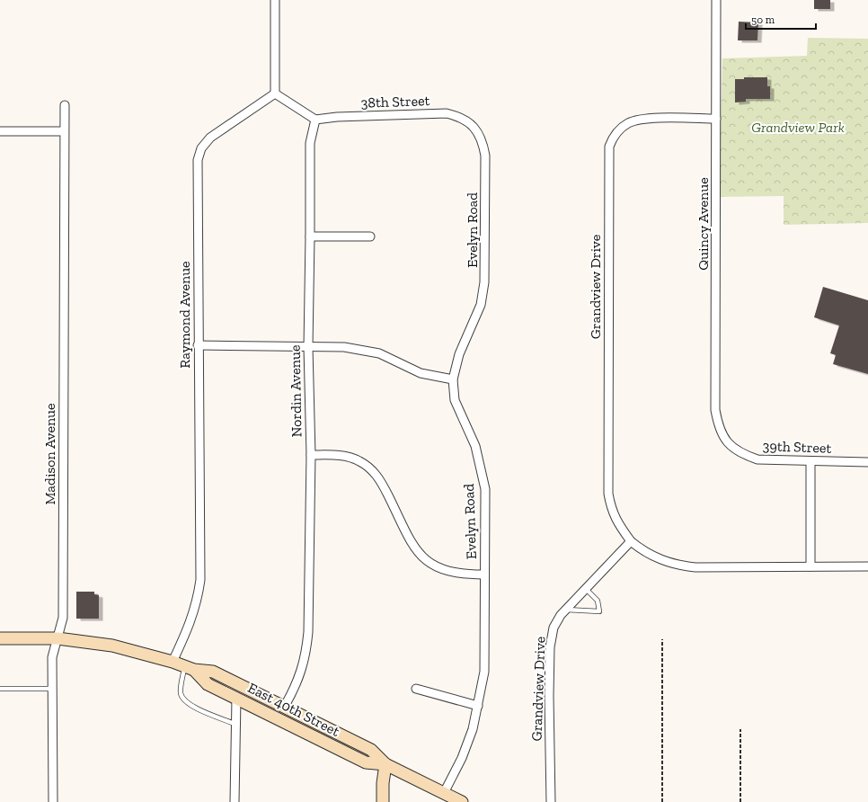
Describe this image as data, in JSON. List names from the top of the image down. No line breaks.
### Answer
{"streets":{"main road":["East 40th Street"],"street":["38th Street","Quincy Avenue","Evelyn Road","Grandview Drive","Raymond Avenue","Nordin Avenue","39th Street","Madison Avenue"]},"crossings":[["38th Street","Evelyn Road"],["38th Street","Nordin Avenue"],["Quincy Avenue","Grandview Drive"],["Quincy Avenue","39th Street"],["Evelyn Road","East 40th Street"],["Raymond Avenue","East 40th Street"],["Nordin Avenue","East 40th Street"],["Madison Avenue","East 40th Street"]],"parks":["Grandview Park"],"scale_bar":"50 m"}
